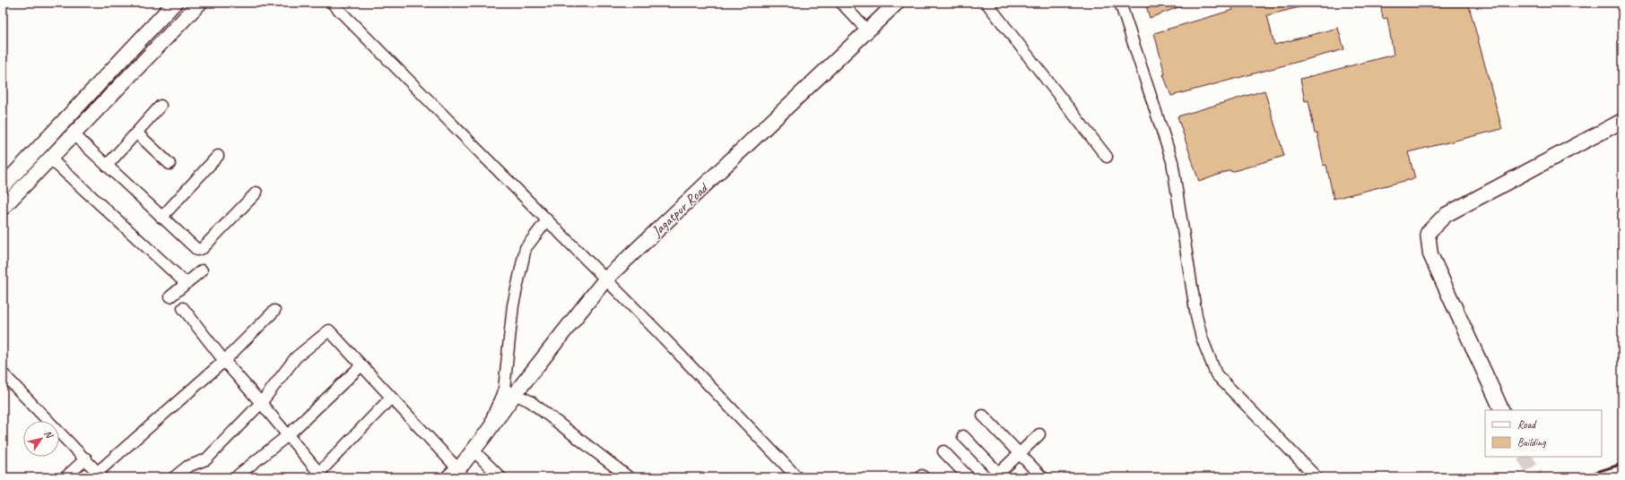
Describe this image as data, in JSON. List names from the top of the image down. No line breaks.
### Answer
{"streets":{"street":["Jagatpur Road"]},"legend":["Road","Building"],"north":"top right"}
